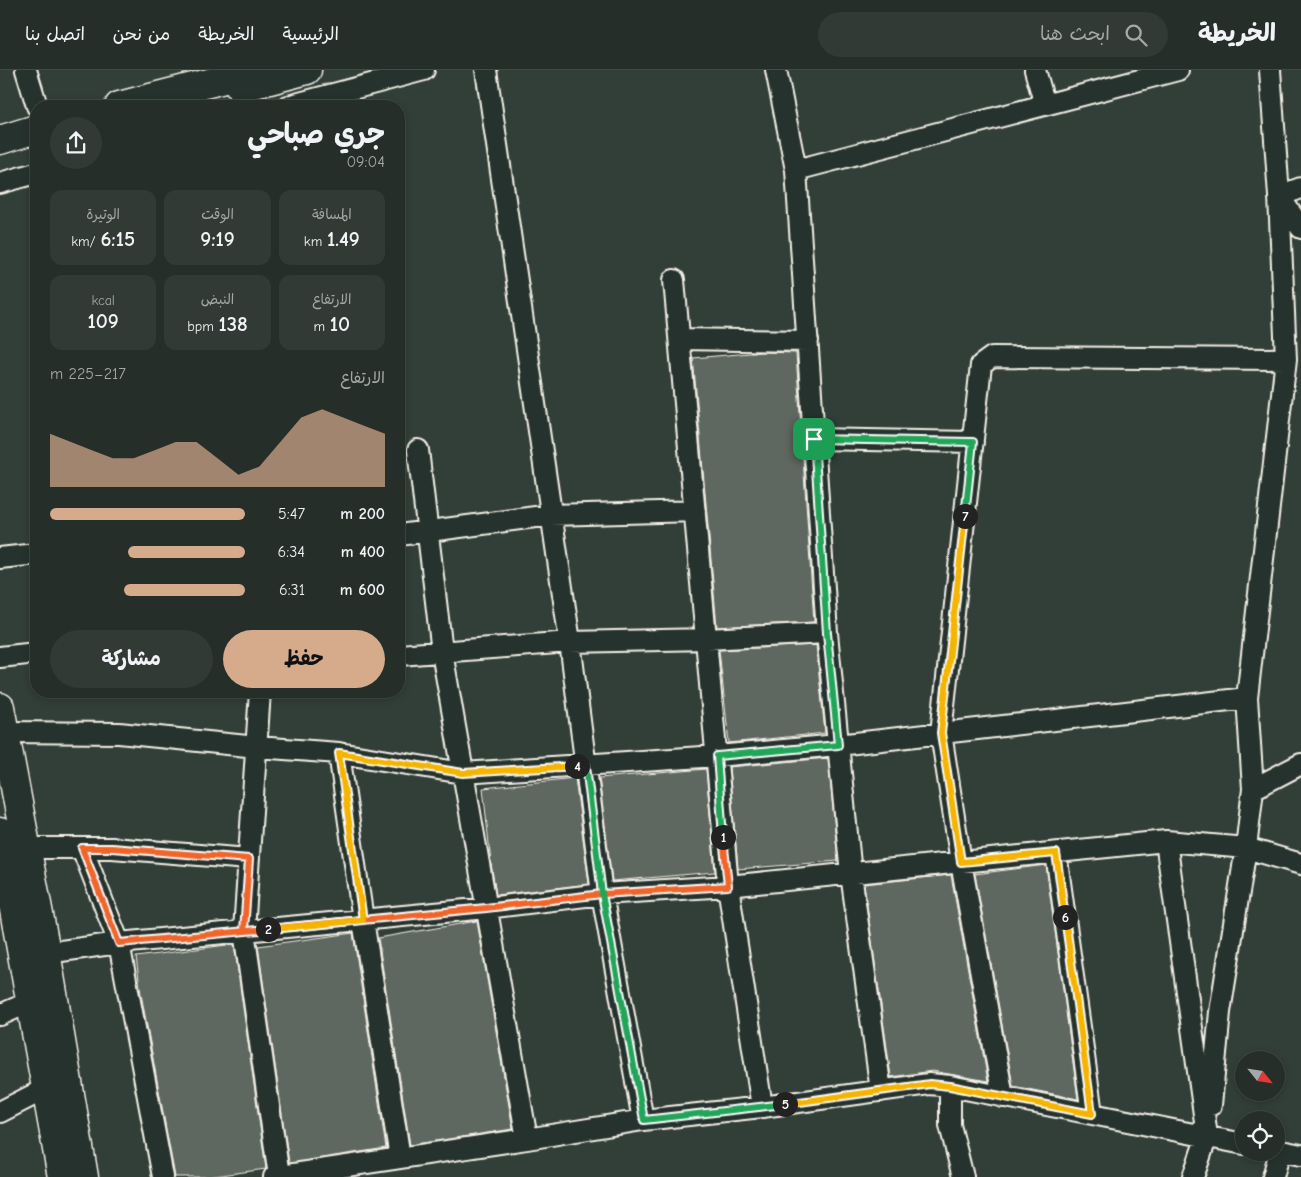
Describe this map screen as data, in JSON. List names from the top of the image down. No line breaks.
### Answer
{"north":"bottom right","page":{"header":"الخريطة","search":"ابحث هنا","nav":["الرئيسية","الخريطة","من نحن","اتصل بنا"],"heading":["جري صباحي","09:04"],"stats":[["المسافة","1.49 km"],["الوقت","9:19"],["الوتيرة","6:15 /km"],["الارتفاع","10 m"],["النبض","138 bpm"],["kcal","109"]],"chart":["الارتفاع","217–225 m"],"list":[{"name":"200 m","note":"5:47"},{"name":"400 m","note":"6:34"},{"name":"600 m","note":"6:31"}],"pins":["7","4","1","6","2","5"],"buttons":["حفظ","مشاركة"]}}
